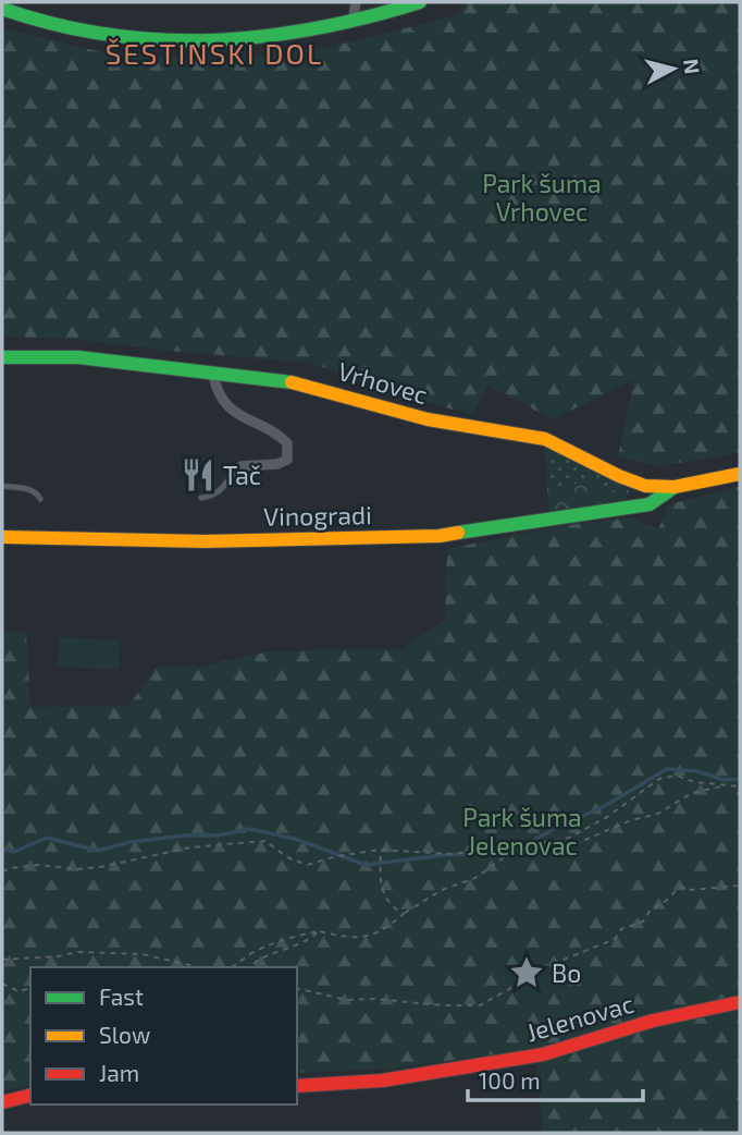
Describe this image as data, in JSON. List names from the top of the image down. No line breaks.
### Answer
{"streets":{"street":["Vrhovec","Vinogradi","Jelenovac"]},"crossings":[["Vrhovec","Vinogradi"]],"districts":["ŠESTINSKI DOL"],"parks":["Park šuma Vrhovec","Park šuma Jelenovac"],"places":{"restaurant":["Tač"],"place":["Bo"]},"legend":["Fast","Slow","Jam"],"scale_bar":"100 m","north":"right"}
